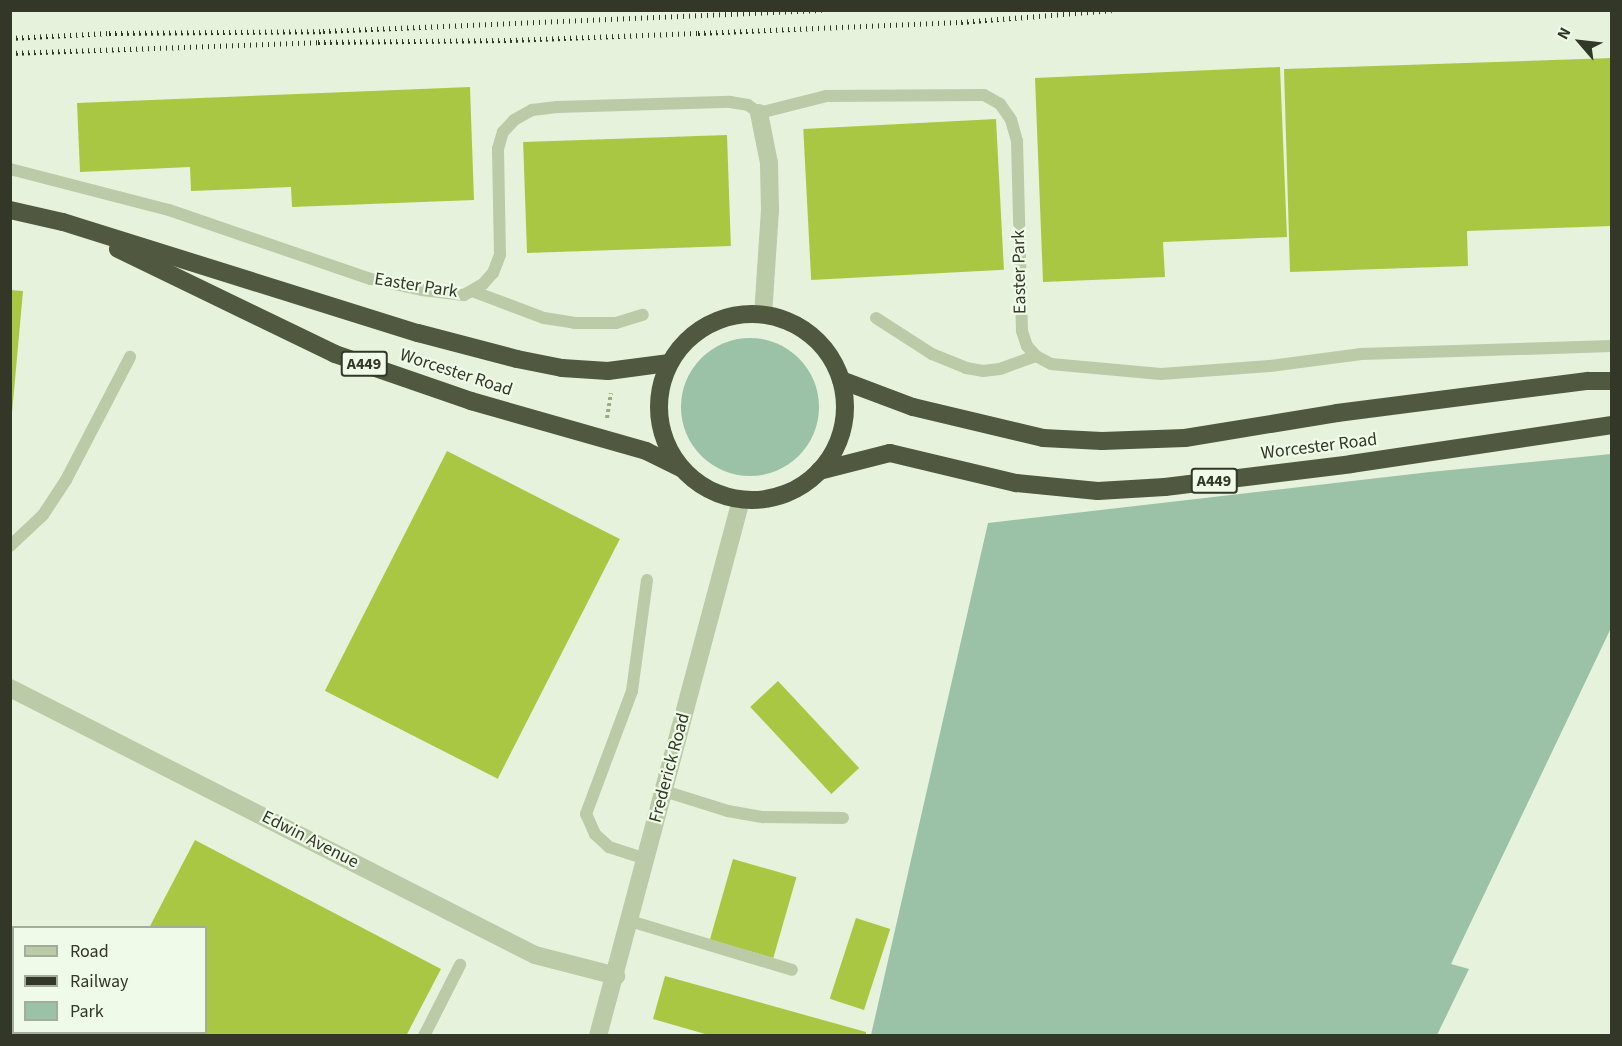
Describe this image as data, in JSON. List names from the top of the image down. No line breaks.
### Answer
{"streets":{"highway":["A449","Worcester Road"],"street":["Frederick Road","Edwin Avenue"],"lane":["Easter Park"]},"crossings":[["Worcester Road","Frederick Road"],["Frederick Road","Edwin Avenue"]],"legend":["Road","Railway","Park"],"north":"top left"}
